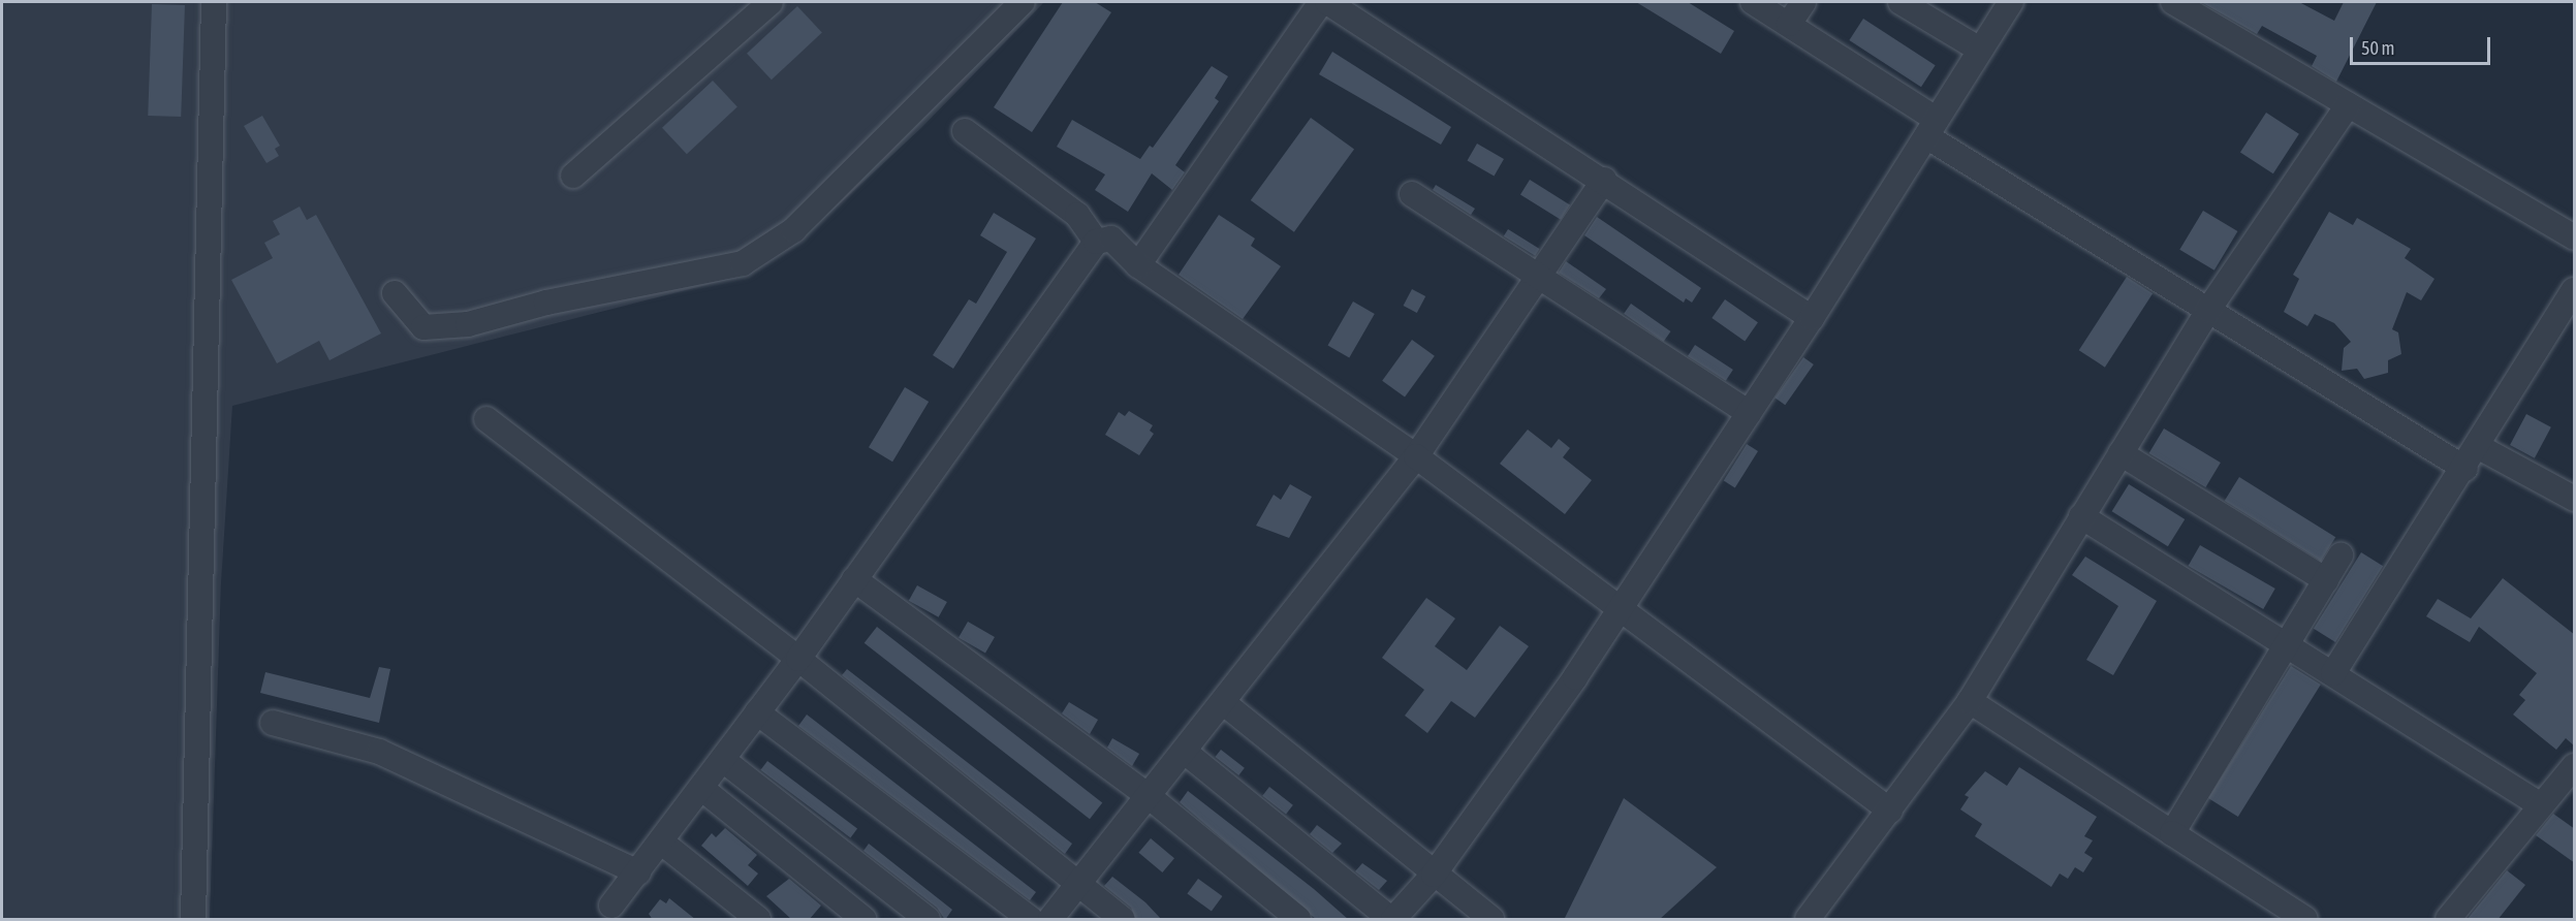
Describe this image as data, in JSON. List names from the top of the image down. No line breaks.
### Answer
{"scale_bar":"50 m"}
